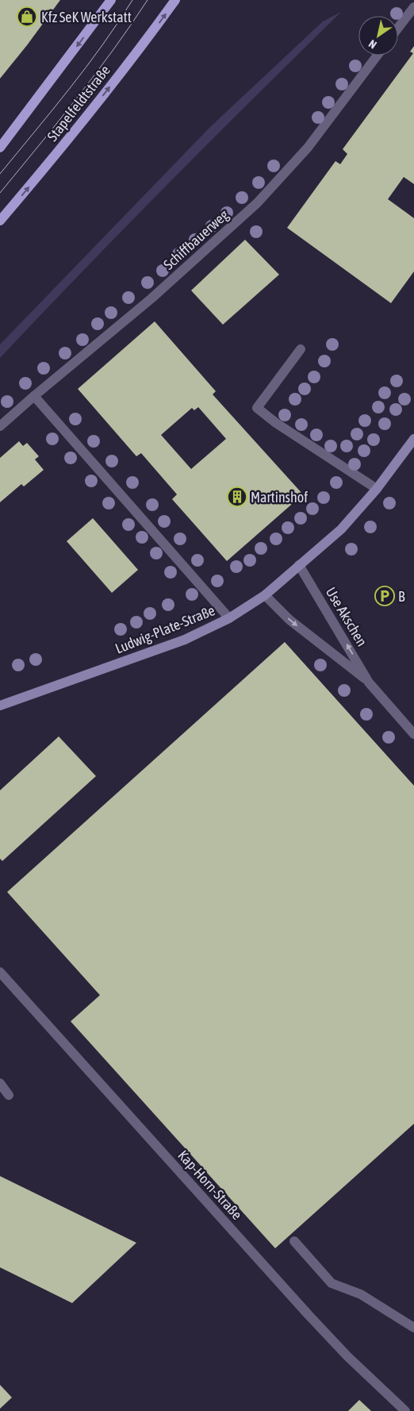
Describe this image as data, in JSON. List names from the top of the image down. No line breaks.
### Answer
{"streets":{"main road":["Stapelfeldtstraße"],"street":["Schiffbauerweg","Use Akschen","Ludwig-Plate-Straße","Kap-Horn-Straße"]},"crossings":[["Use Akschen","Ludwig-Plate-Straße"]],"places":{"shop":["Kfz SeK Werkstatt"],"building":["Martinshof"],"parking":["B"]},"north":"bottom left"}
